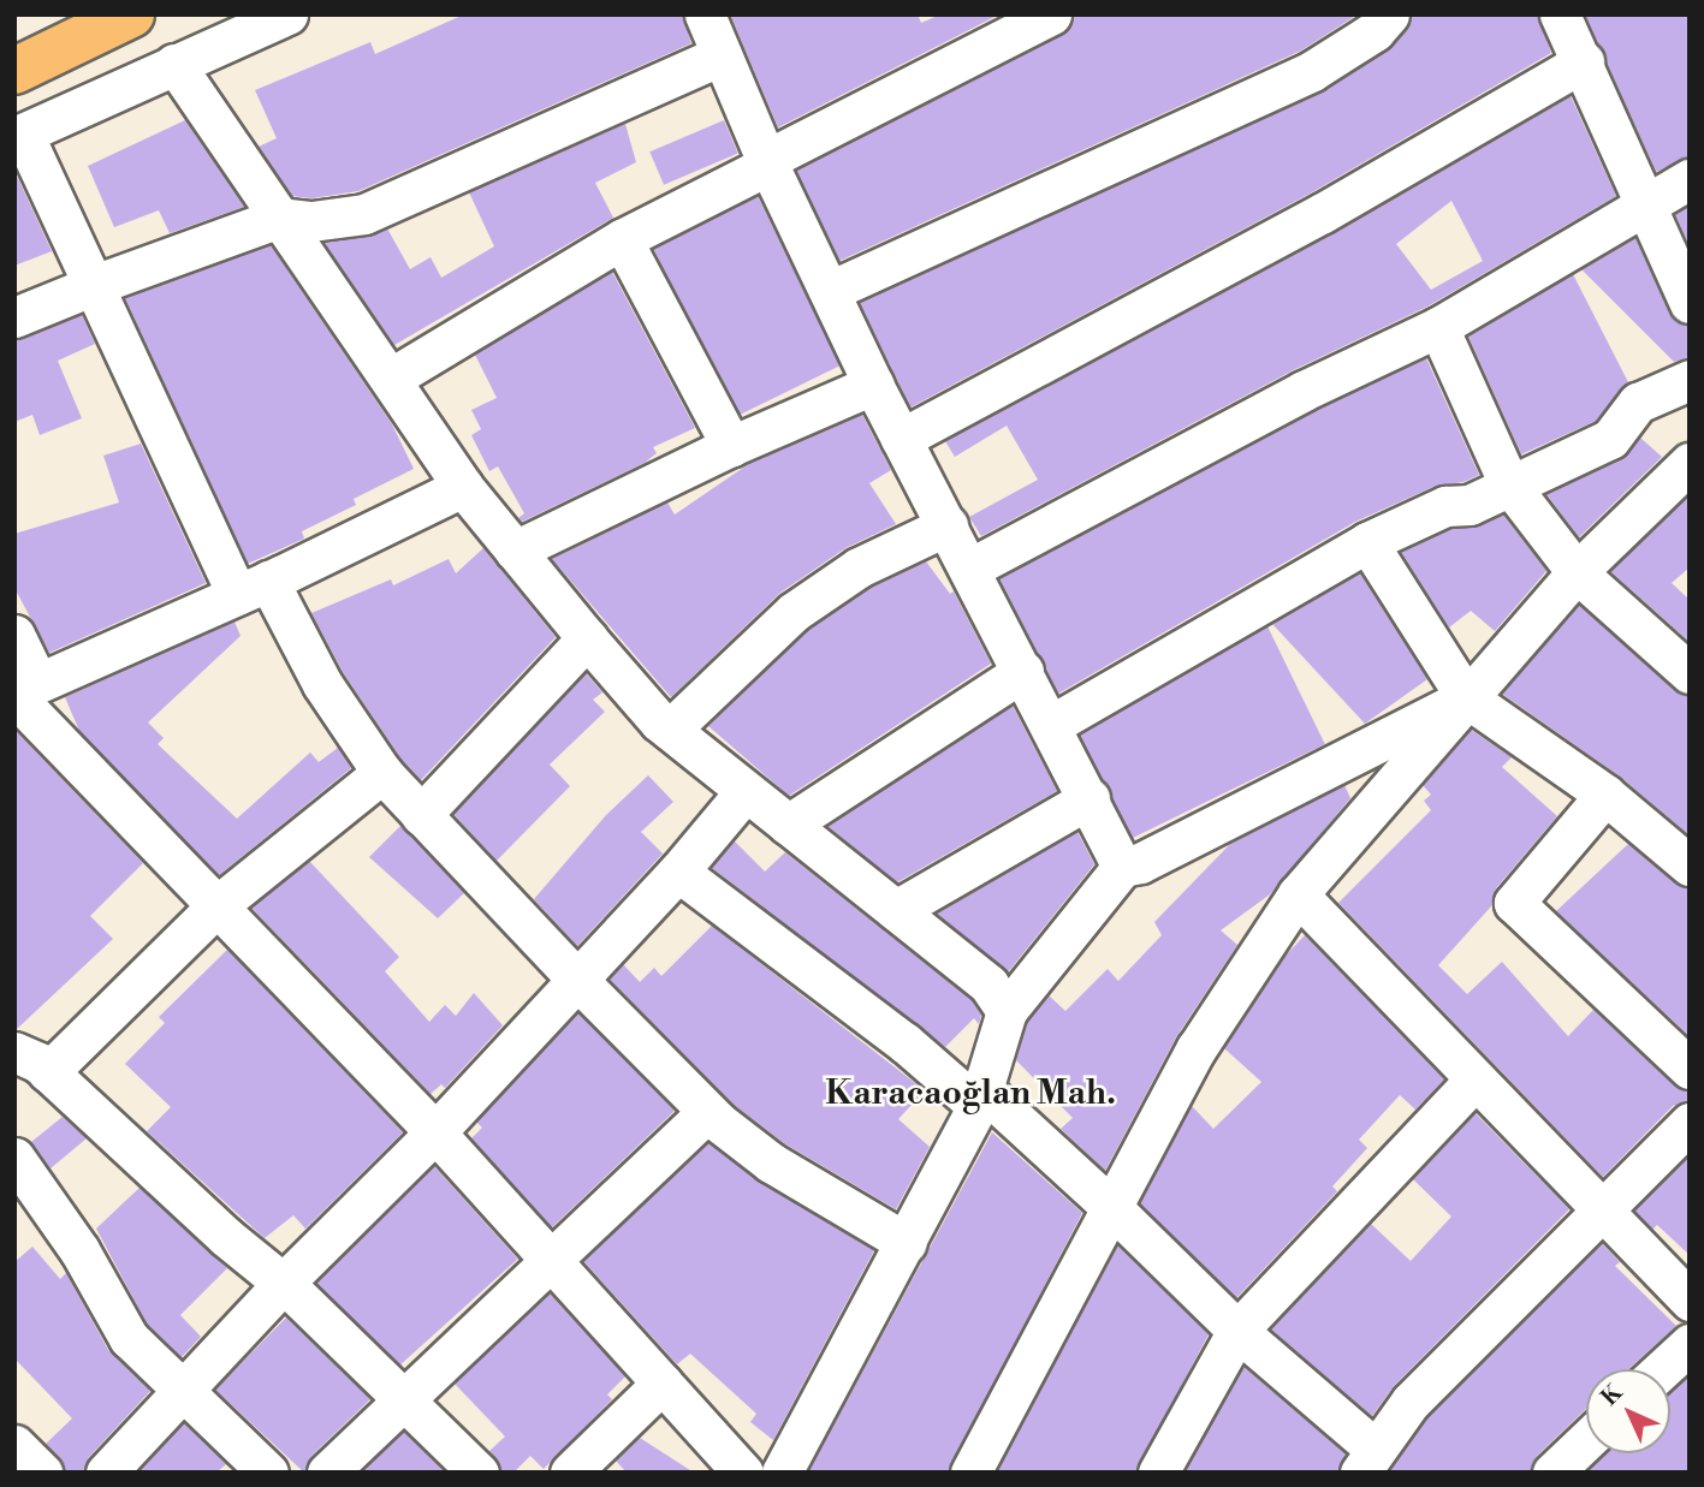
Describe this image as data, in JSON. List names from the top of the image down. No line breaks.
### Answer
{"districts":["Karacaoğlan Mah."],"north":"top left"}
